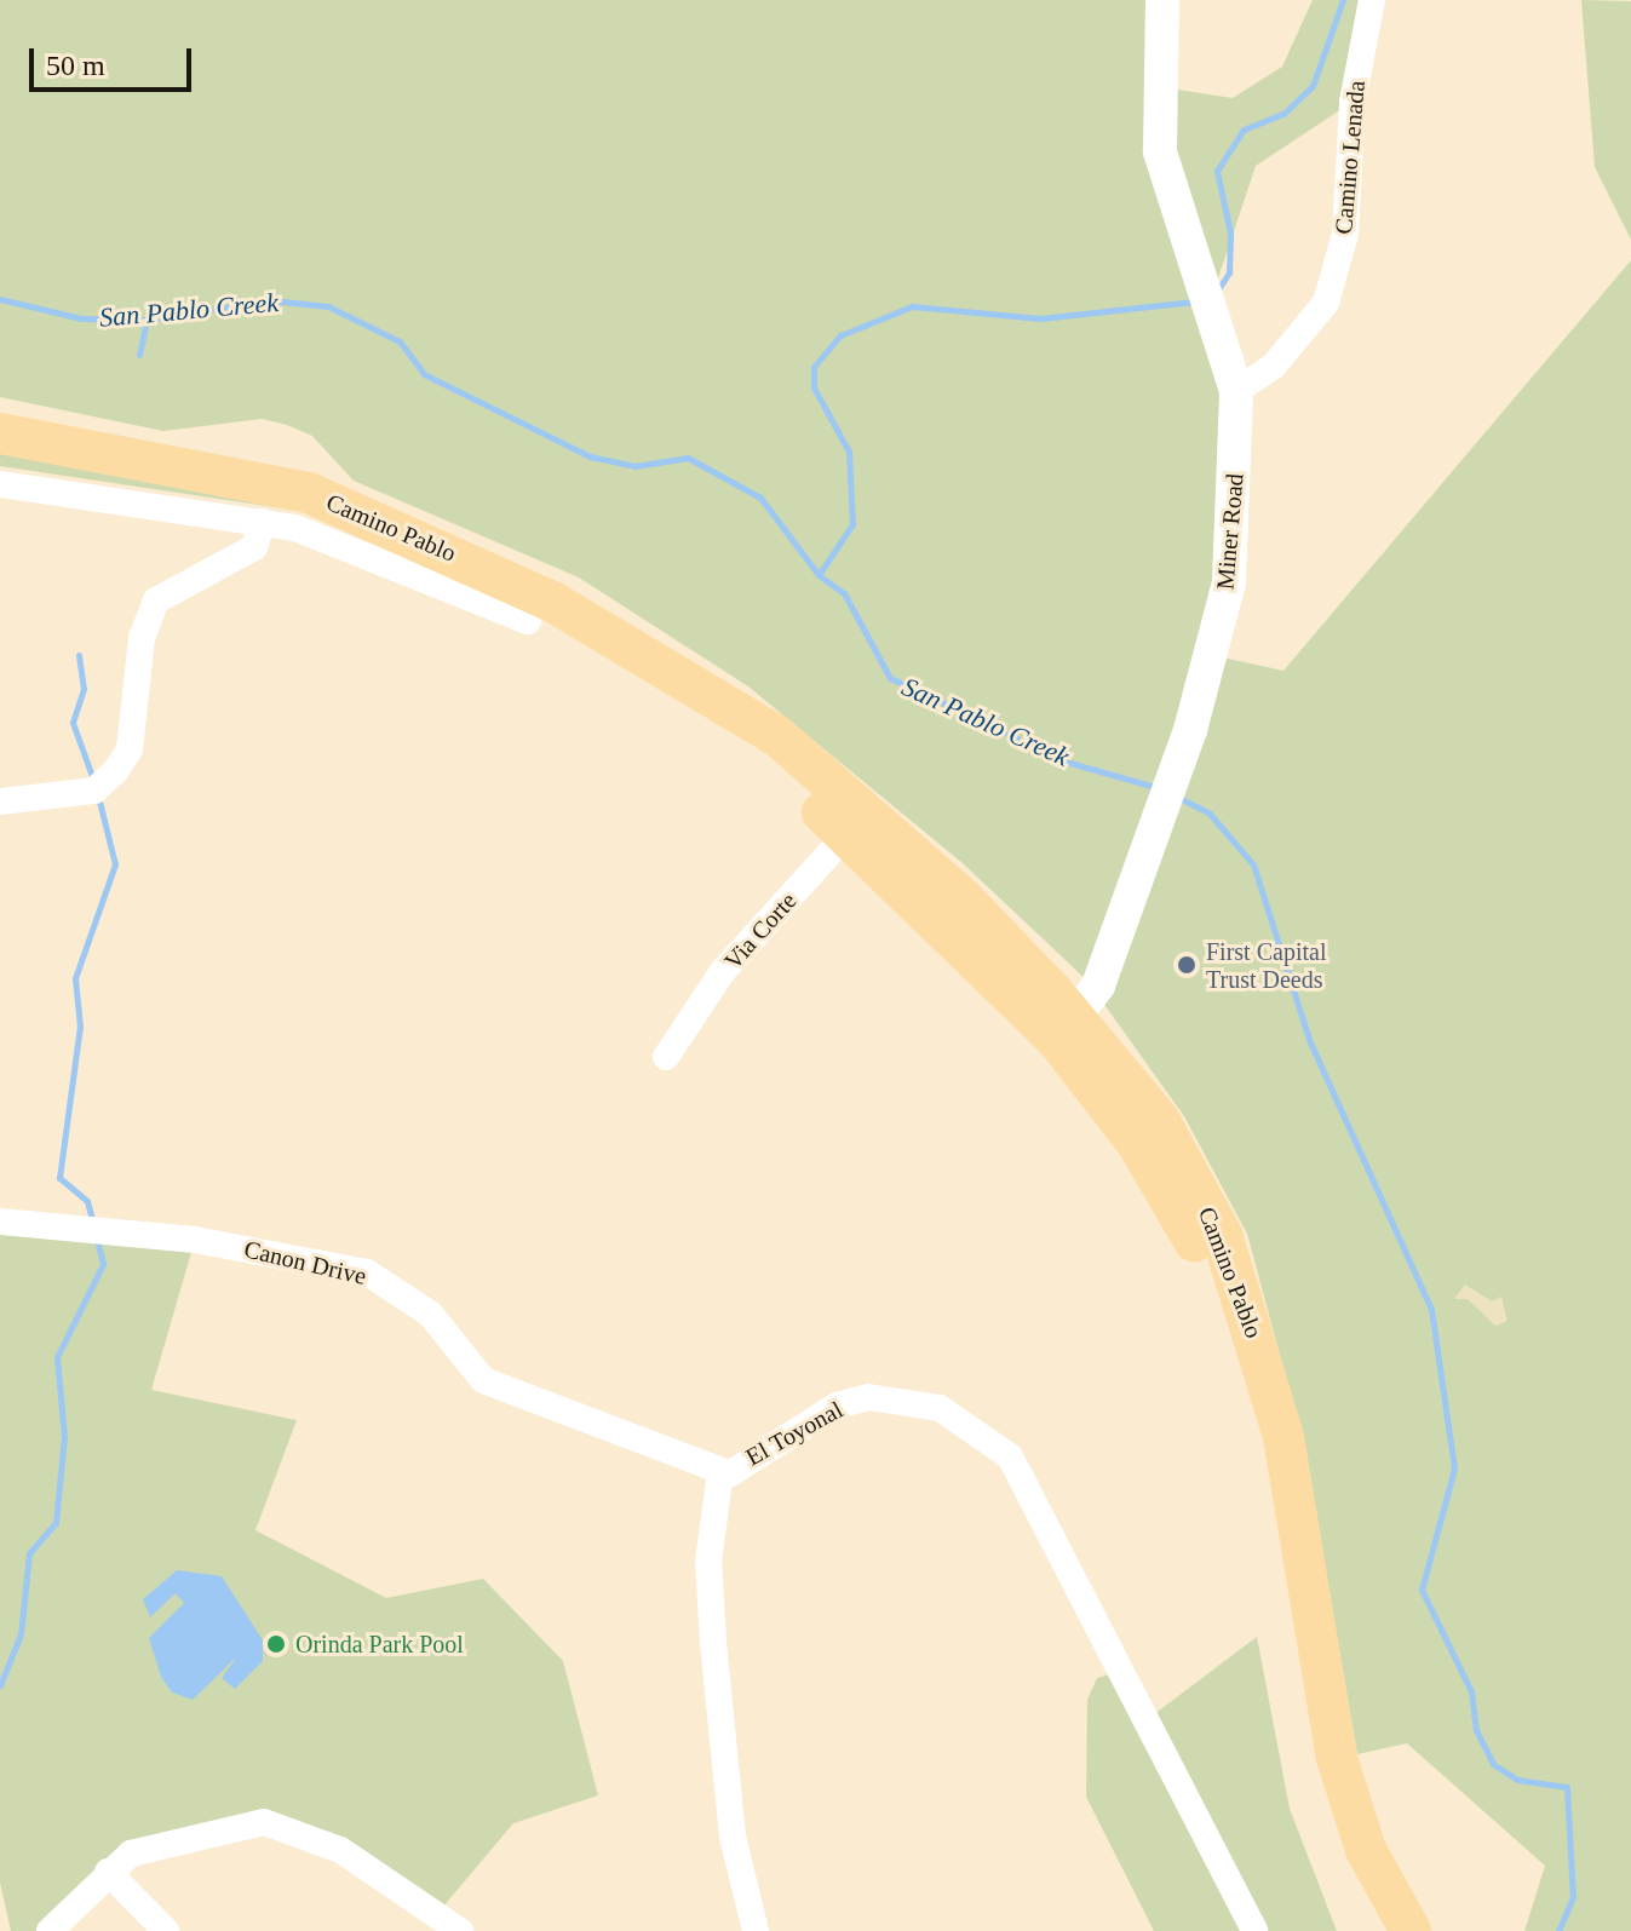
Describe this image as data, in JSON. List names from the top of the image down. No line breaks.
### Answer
{"streets":{"main road":["Camino Pablo"],"street":["Camino Lenada","Miner Road","Via Corte","Canon Drive","El Toyonal"]},"crossings":[["Camino Lenada","Miner Road"],["Camino Pablo","Miner Road"],["Camino Pablo","Via Corte"],["Canon Drive","El Toyonal"]],"water":["San Pablo Creek"],"places":["First Capital Trust Deeds","Orinda Park Pool"],"scale_bar":"50 m"}
